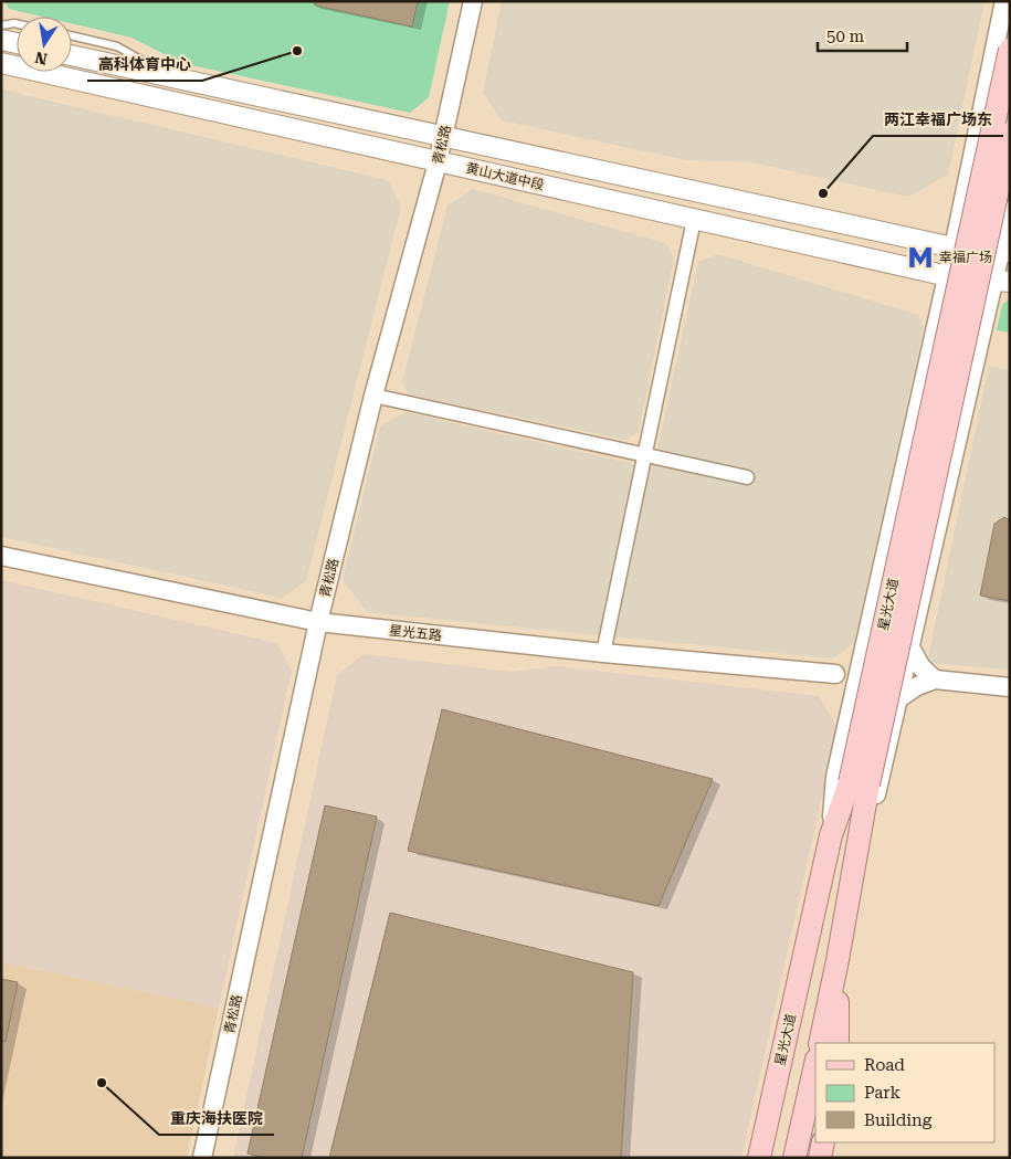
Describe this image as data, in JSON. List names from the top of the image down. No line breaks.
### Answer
{"streets":{"main road":["黄山大道中段","星光大道"],"street":["青松路","星光五路"]},"crossings":[["青松路","黄山大道中段"],["青松路","星光五路"]],"places":{"other":["高科体育中心","两江幸福广场东","重庆海扶医院"],"metro station":["幸福广场"]},"legend":["Road","Park","Building"],"scale_bar":"50 m","north":"bottom"}
